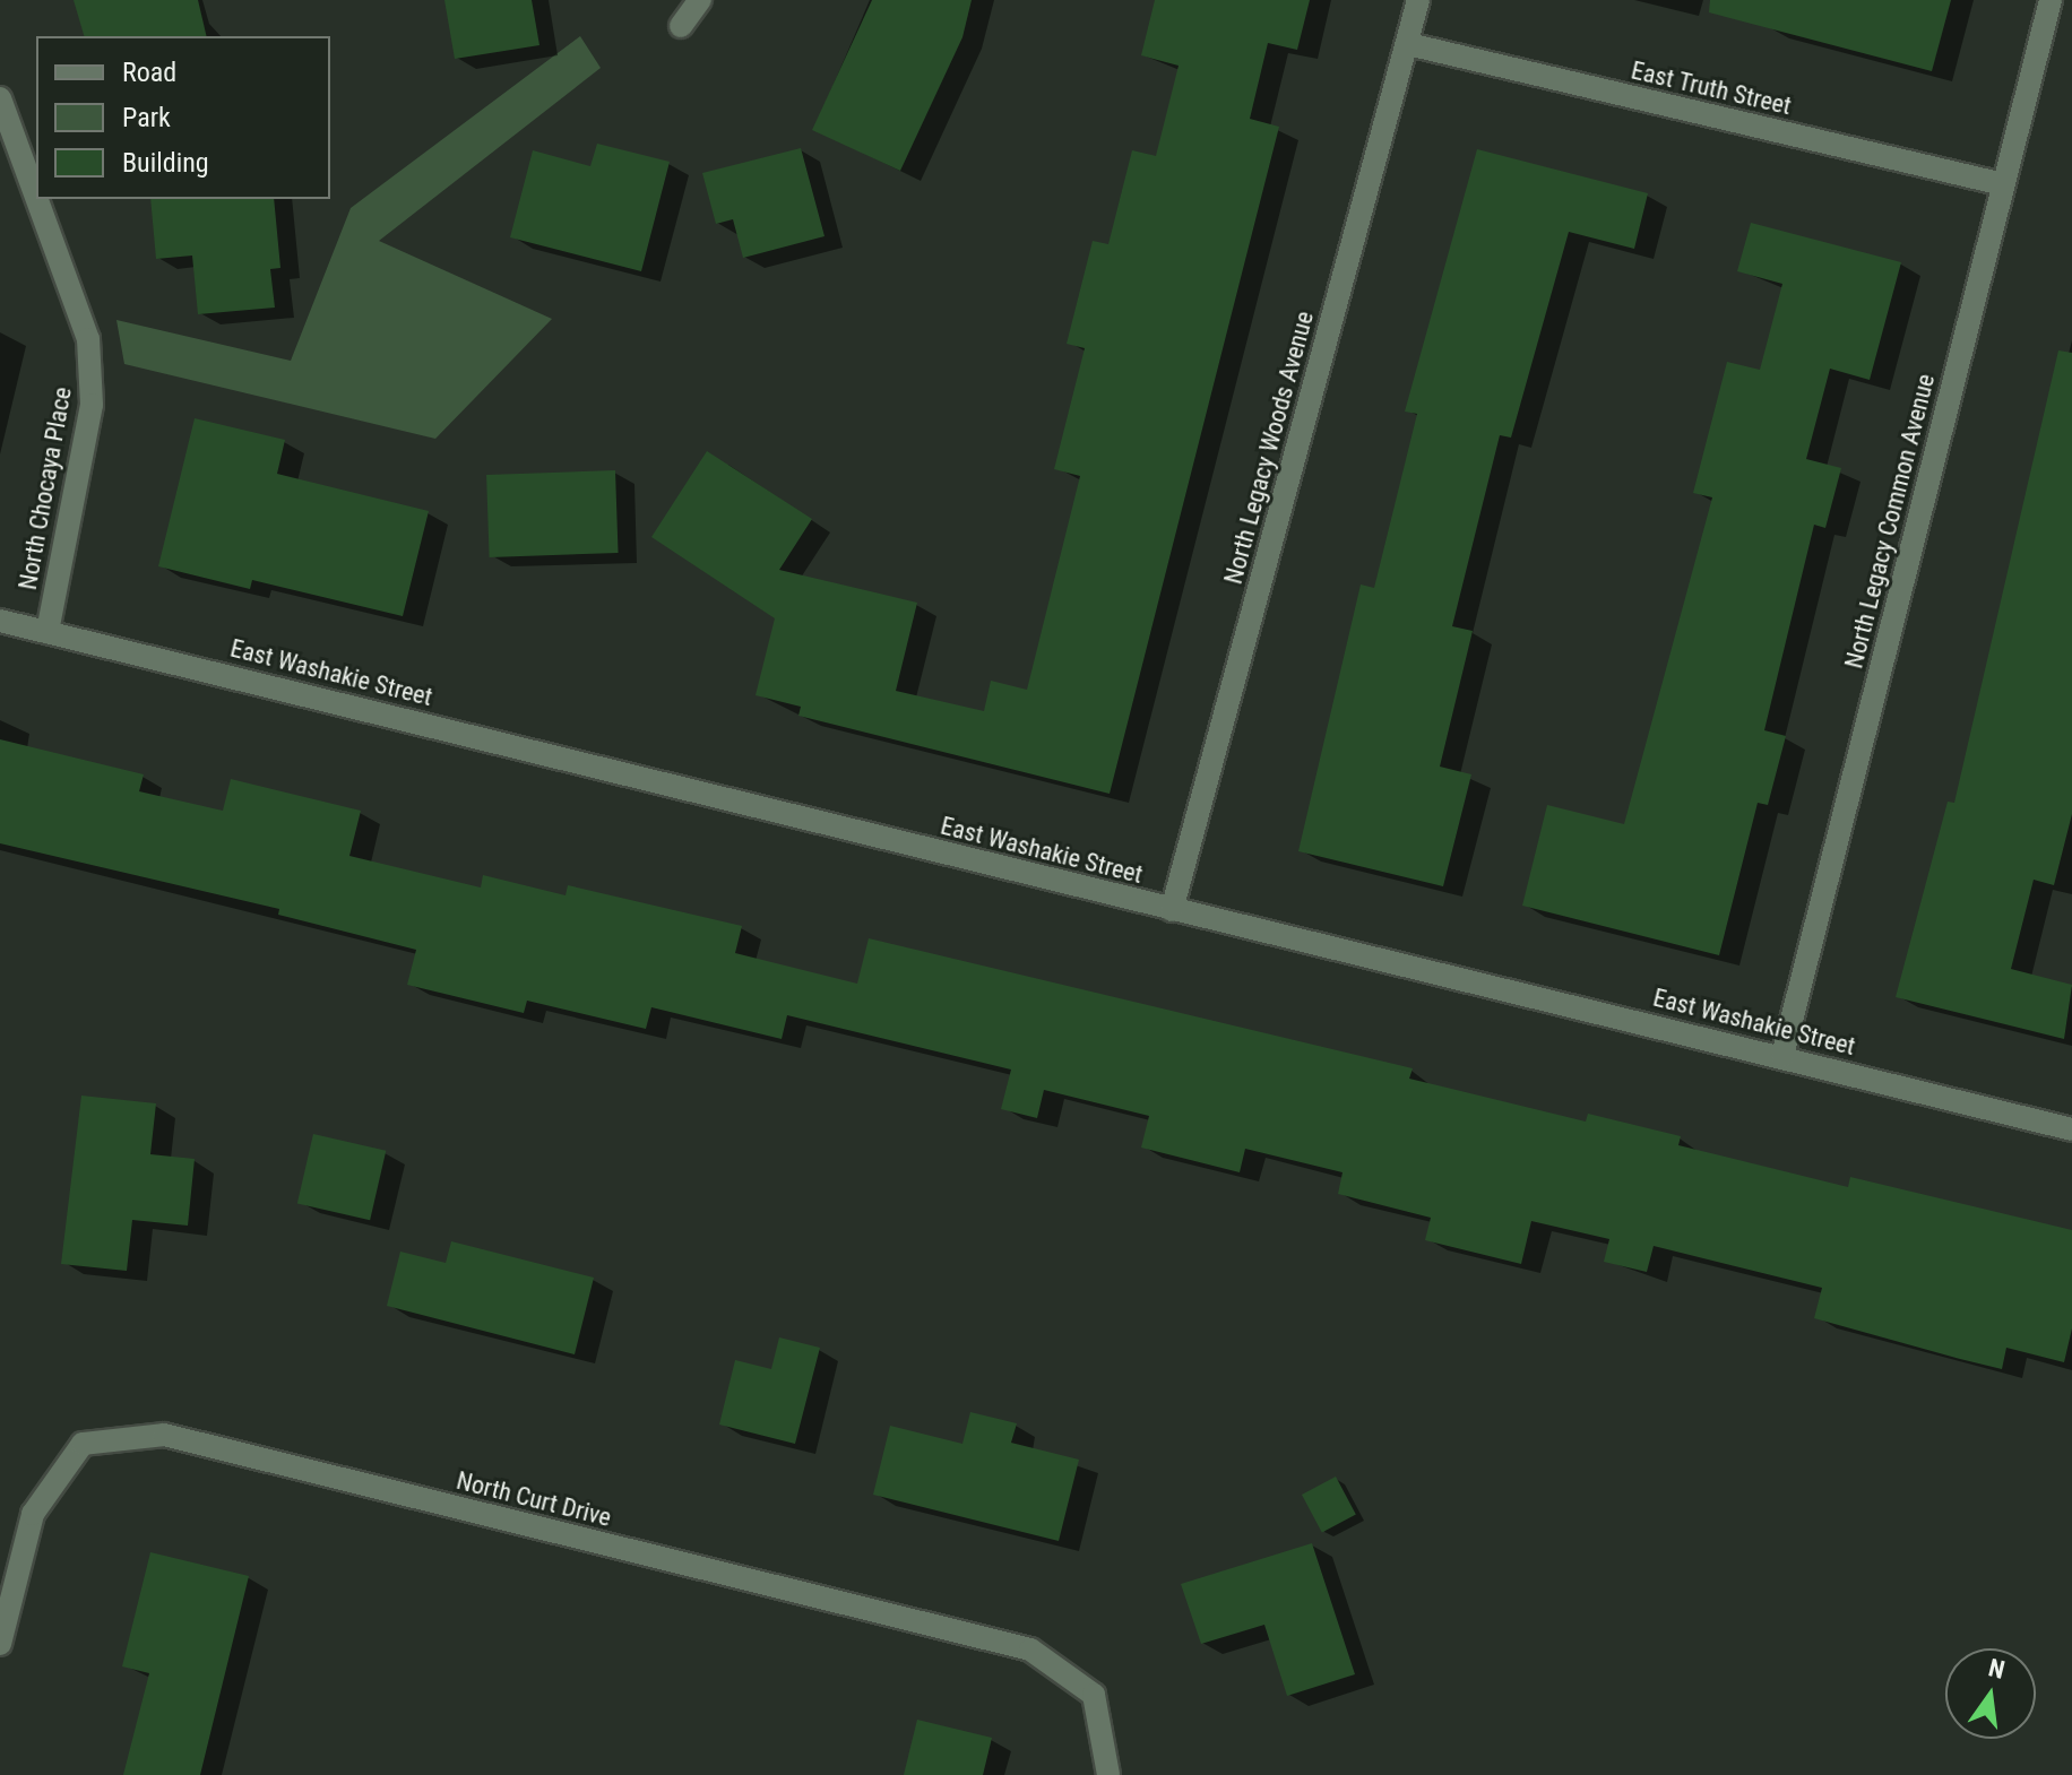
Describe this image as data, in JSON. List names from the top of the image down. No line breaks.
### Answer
{"streets":{"street":["East Truth Street","North Legacy Woods Avenue","North Chocaya Place","North Legacy Common Avenue","East Washakie Street","North Curt Drive"]},"crossings":[["East Truth Street","North Legacy Woods Avenue"],["East Truth Street","North Legacy Common Avenue"],["North Legacy Woods Avenue","East Washakie Street"],["North Chocaya Place","East Washakie Street"],["North Legacy Common Avenue","East Washakie Street"]],"legend":["Road","Park","Building"],"north":"top"}
